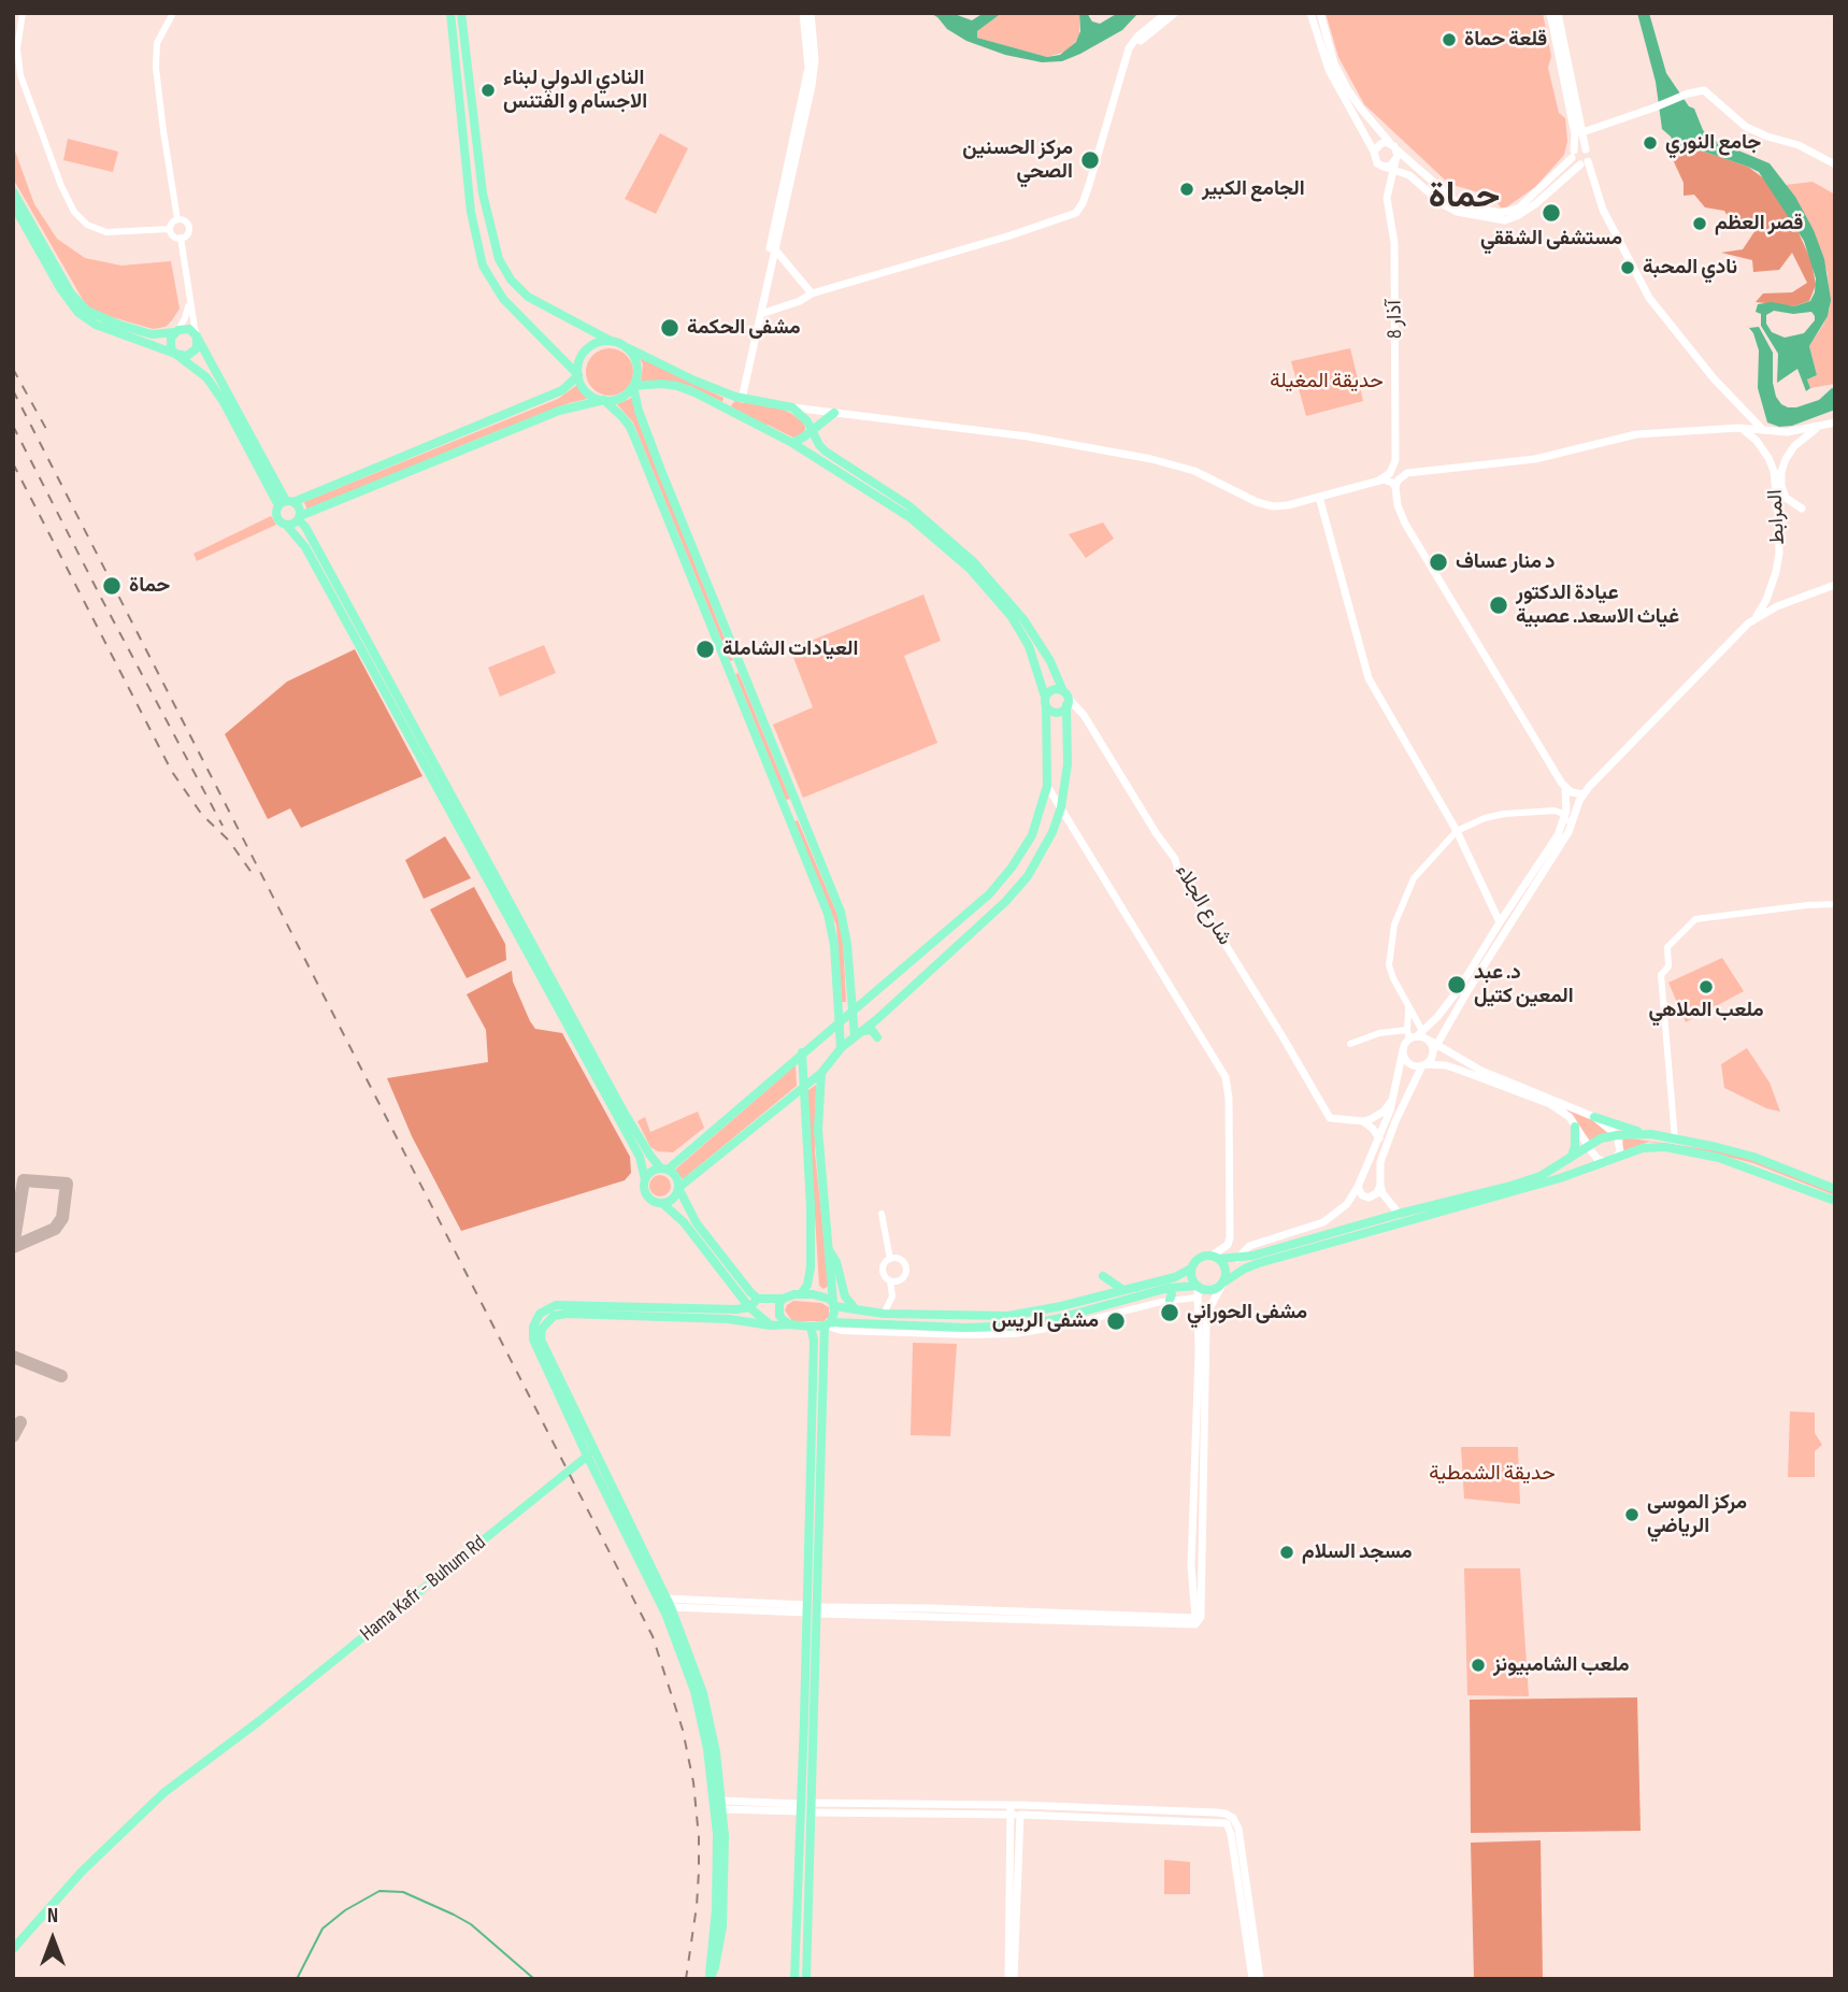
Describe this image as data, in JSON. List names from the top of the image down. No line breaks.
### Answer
{"streets":{"main road":["8 آذار","المرابط","شارع الجلاء","Hama Kafr - Buhum Rd"]},"districts":["حماة"],"parks":["حديقة المغيلة","حديقة الشمطية"],"places":["قلعة حماة","النادي الدولي لبناء الاجسام و الفتنس","جامع النوري","مركز الحسنين الصحي","الجامع الكبير","مستشفى الشققي","قصر العظم","نادي المحبة","مشفى الحكمة","د منار عساف","حماة","عيادة الدكتور غياث الاسعد. عصبية","العيادات الشاملة","د. عبد المعين كتيل","ملعب الملاهي","مشفى الحوراني","مشفى الريس","مركز الموسى الرياضي","مسجد السلام","ملعب الشامبيونز"],"north":"top"}
